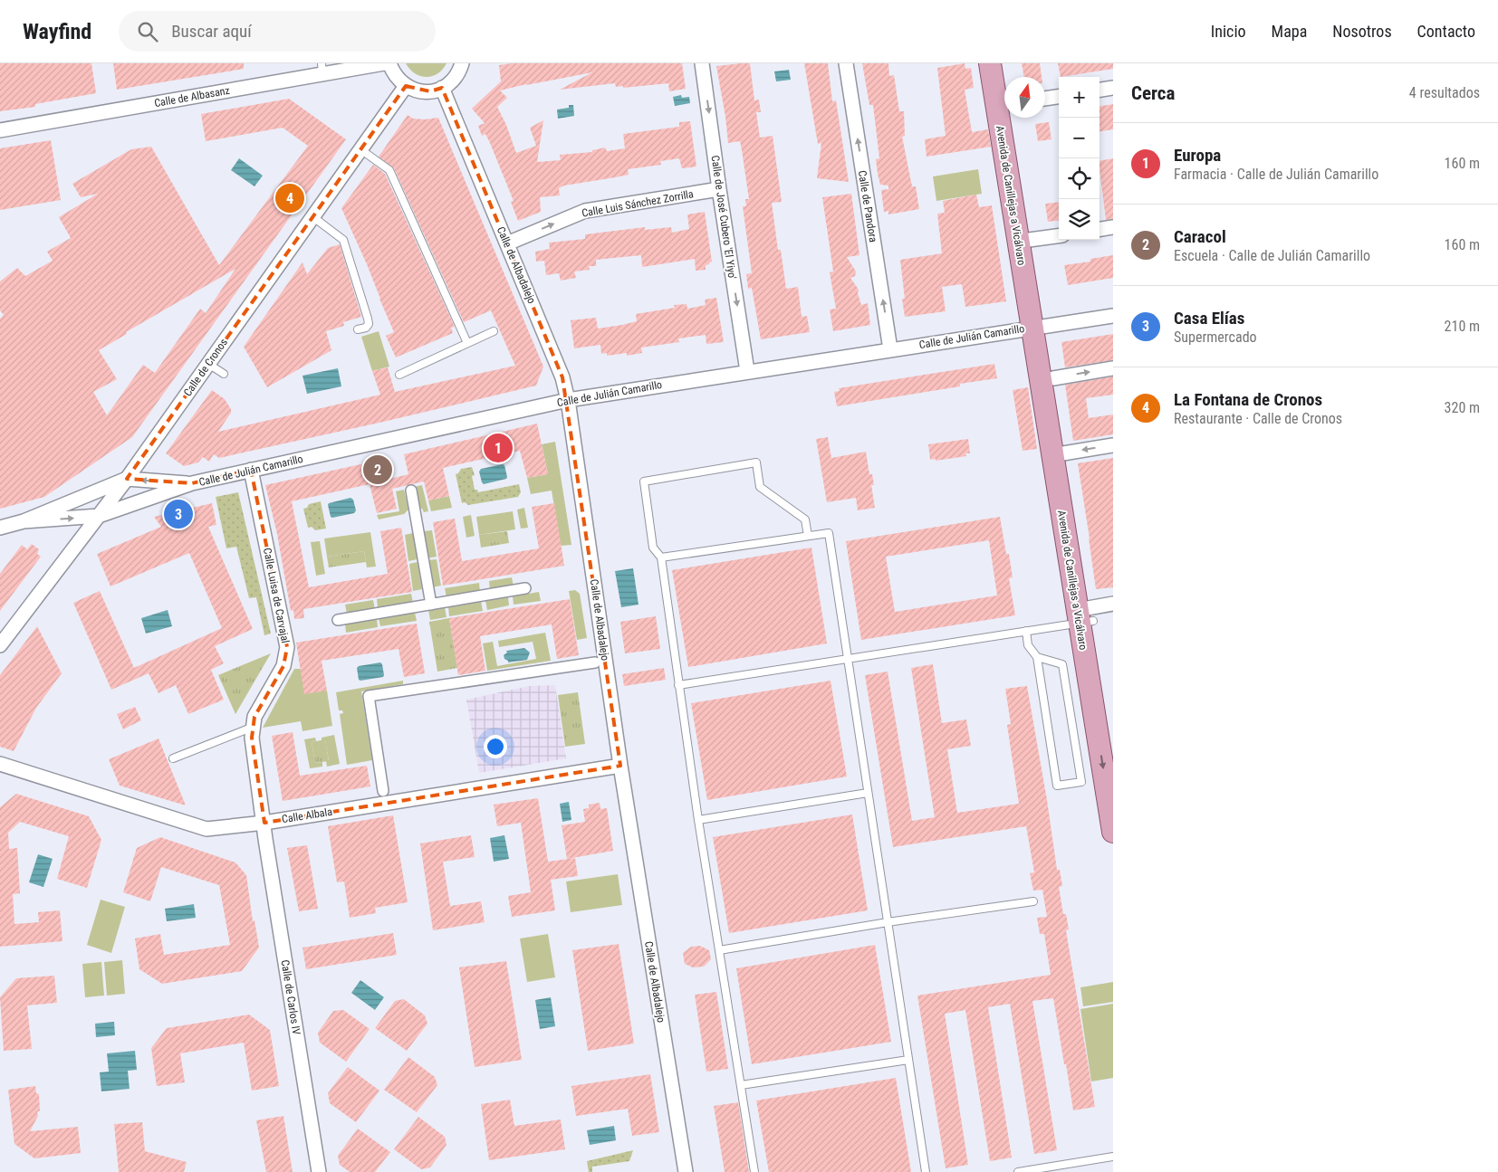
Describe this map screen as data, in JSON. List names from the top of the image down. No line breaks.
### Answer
{"streets":{"main road":["Avenida de Canillejas a Vicálvaro"],"street":["Calle de Albasanz","Calle Luis Sánchez Zorrilla","Calle de Pandora","Calle de José Cubero 'El Yiyo'","Calle de Albadalejo","Calle de Julián Camarillo","Calle de Cronos","Calle Luisa de Carvajal","Calle Albala","Calle de Carlos IV"]},"crossings":[["Avenida de Canillejas a Vicálvaro","Calle de Julián Camarillo"],["Calle Luis Sánchez Zorrilla","Calle de José Cubero 'El Yiyo'"],["Calle Luis Sánchez Zorrilla","Calle de Albadalejo"],["Calle de Pandora","Calle de Julián Camarillo"],["Calle de José Cubero 'El Yiyo'","Calle de Julián Camarillo"],["Calle de Albadalejo","Calle de Julián Camarillo"],["Calle de Albadalejo","Calle Albala"],["Calle de Julián Camarillo","Calle de Cronos"],["Calle de Julián Camarillo","Calle Luisa de Carvajal"],["Calle Luisa de Carvajal","Calle Albala"],["Calle Luisa de Carvajal","Calle de Carlos IV"],["Calle Albala","Calle de Carlos IV"]],"one_way":["Calle Luis Sánchez Zorrilla","Calle de Pandora","Calle de José Cubero 'El Yiyo'"],"north":"top","page":{"header":"Wayfind","search":"Buscar aquí","nav":["Inicio","Mapa","Nosotros","Contacto"],"heading":["Cerca","4 resultados"],"map_buttons":["+","−"],"list":[{"mark":"1","name":"Europa","note":"Farmacia · Calle de Julián Camarillo","value":"160 m"},{"mark":"2","name":"Caracol","note":"Escuela · Calle de Julián Camarillo","value":"160 m"},{"mark":"3","name":"Casa Elías","note":"Supermercado","value":"210 m"},{"mark":"4","name":"La Fontana de Cronos","note":"Restaurante · Calle de Cronos","value":"320 m"}],"pins":["4","1","2","3"]}}
